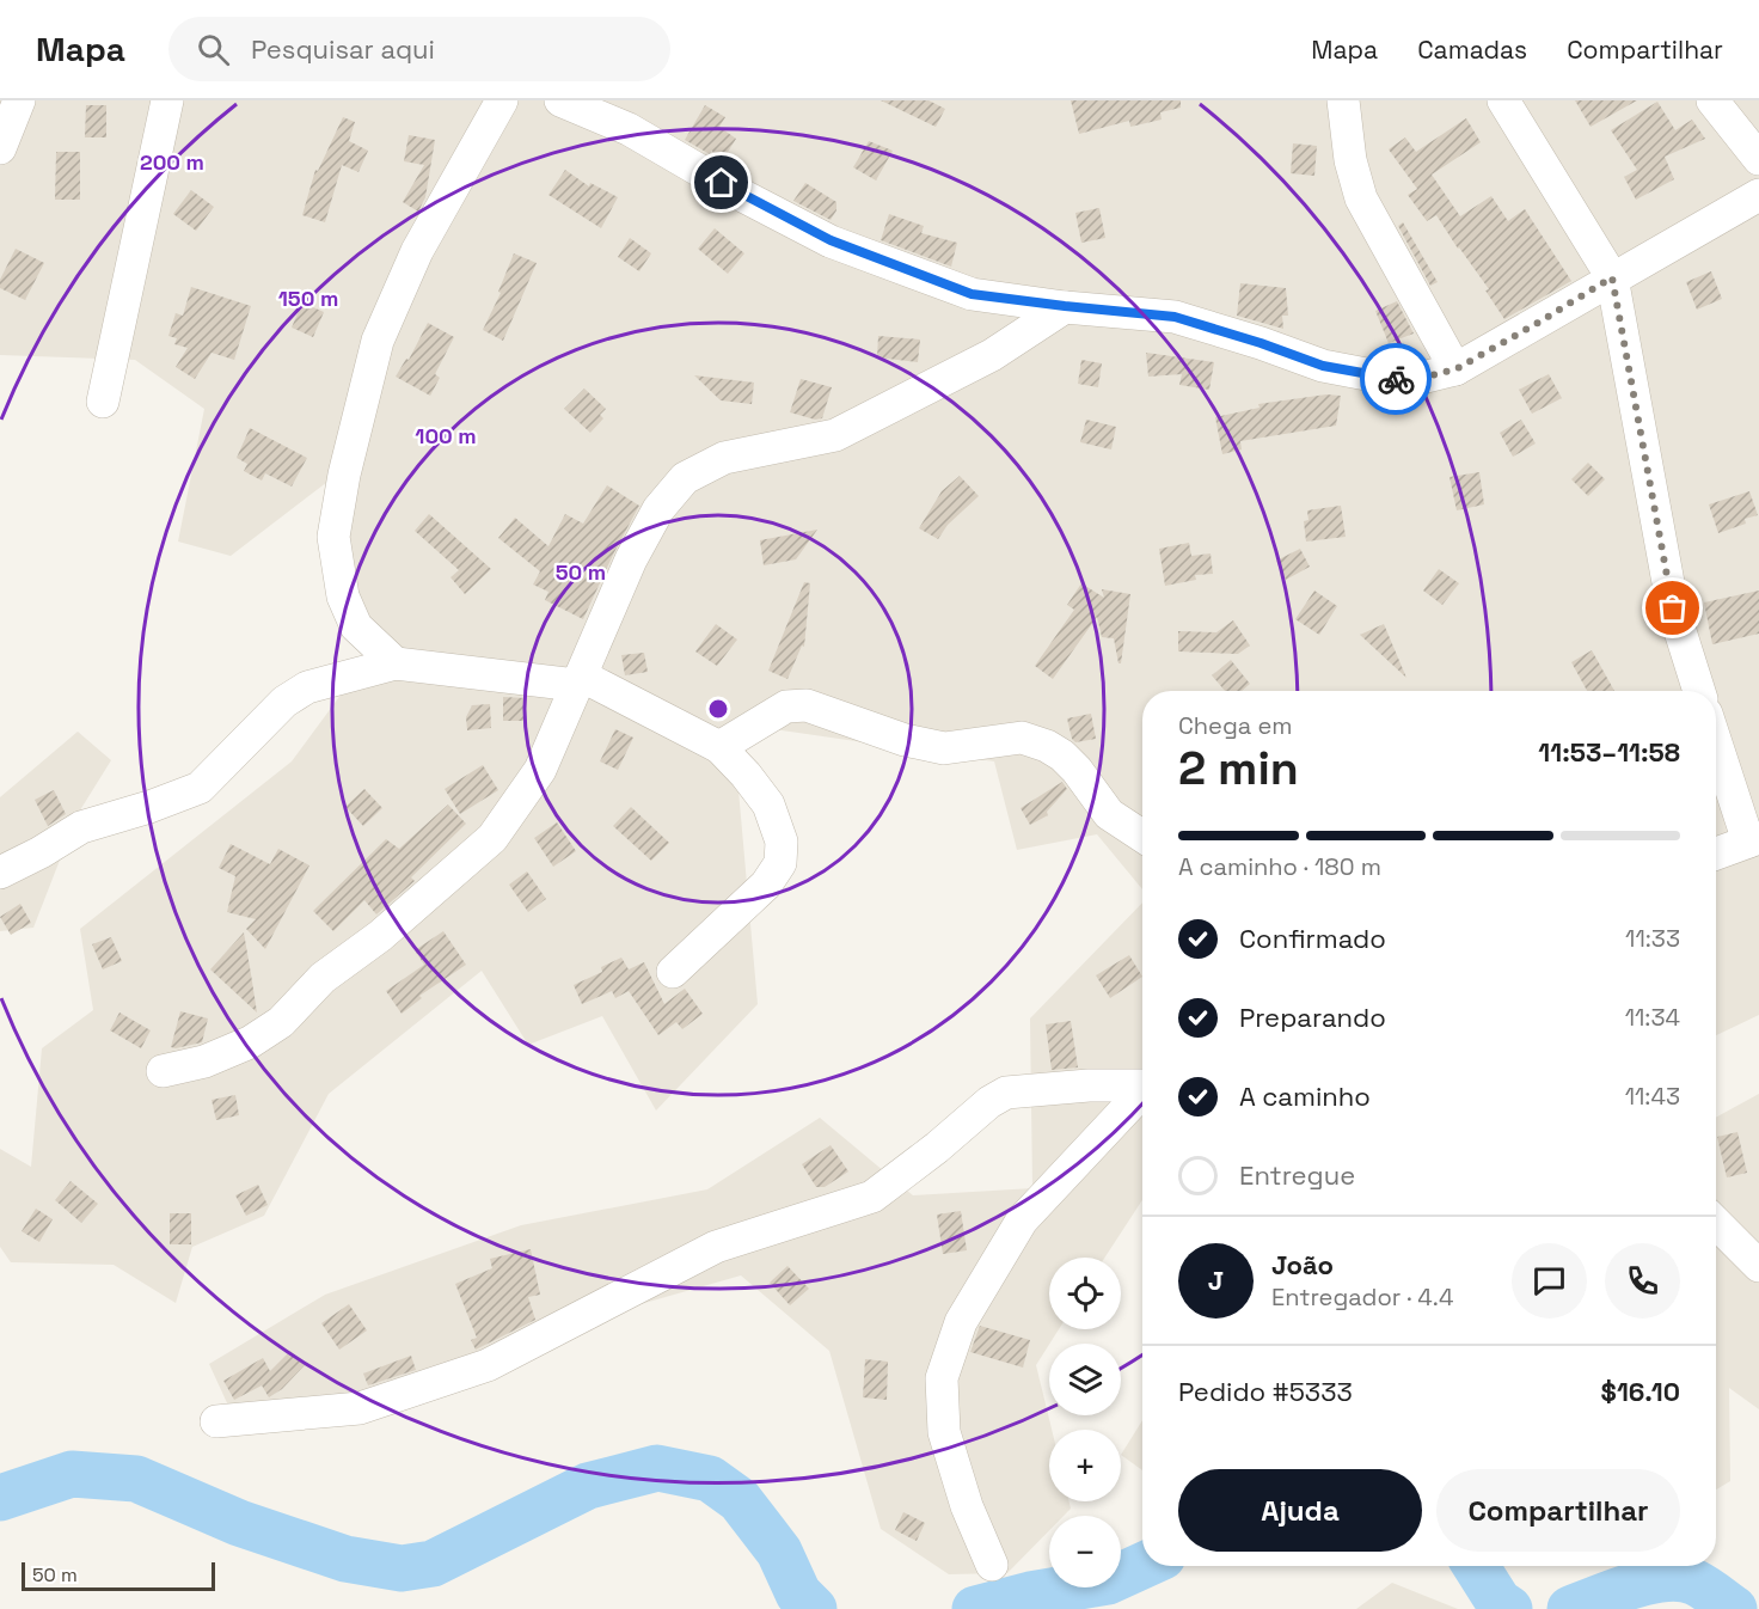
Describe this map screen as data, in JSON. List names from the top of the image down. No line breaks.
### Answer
{"scale_bar":"50 m","page":{"header":"Mapa","search":"Pesquisar aqui","nav":["Mapa","Camadas","Compartilhar"],"heading":["2 min","Chega em","11:53–11:58"],"panel":["João","Entregador · 4.4","Pedido #5333","$16.10"],"bar":"A caminho · 180 m","list":[["Confirmado","11:33"],["Preparando","11:34"],["A caminho","11:43"],"Entregue"],"round":"J","map_buttons":["+","−"],"buttons":["Ajuda","Compartilhar"],"scale":"50 m"},"rings":["200 m","150 m","100 m","50 m"]}
